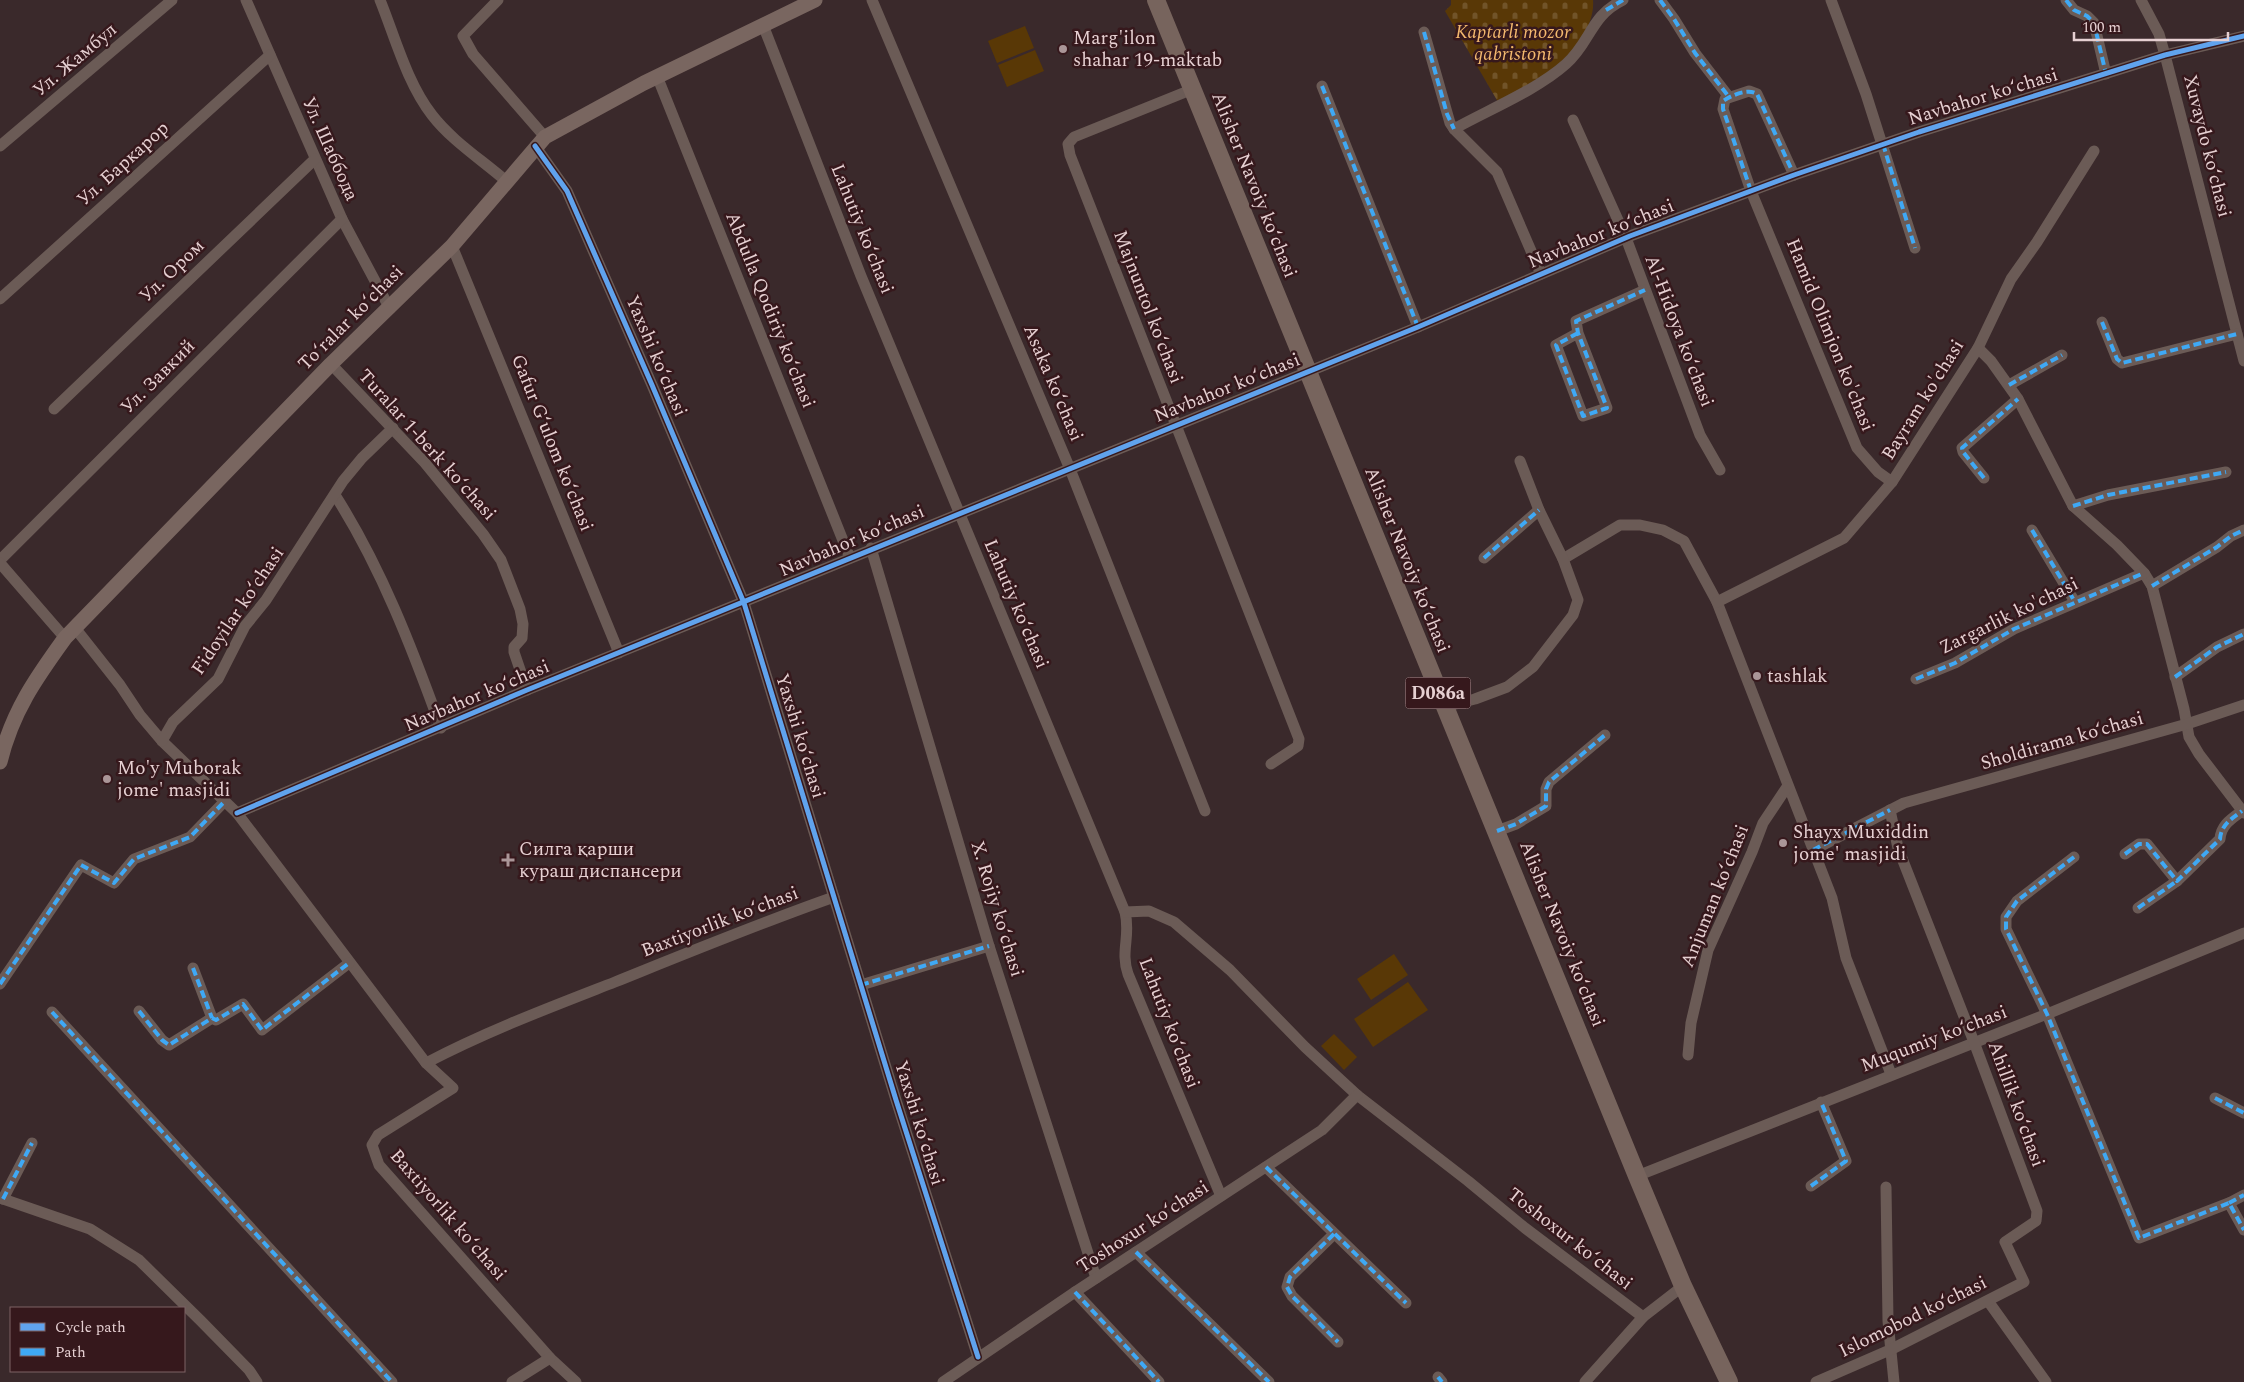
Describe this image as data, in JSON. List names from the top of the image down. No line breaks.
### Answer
{"streets":{"main road":["Alisher Navoiy koʻchasi","Toʻralar koʻchasi","D086a"],"street":["Ул. Жамбул","Navbahor koʻchasi","Xuvaydo koʻchasi","Ул. Шаббода","Ул. Баркарор","Lahutiy koʻchasi","Ул. Ором","Majnuntol koʻchasi","Abdulla Qodiriy koʻchasi","Al-Hidoya koʻchasi","Hamid Olimjon ko'chasi","Yaxshi koʻchasi","Ул. Завкий","Asaka koʻchasi","Bayram ko'chasi","Gafur Gʻulom koʻchasi","Turalar 1-berk koʻchasi","Fidoyilar koʻchasi","Zargarlik ko'chasi","Sholdirama ko‘chasi","Anjuman koʻchasi","X. Rojiy koʻchasi","Baxtiyorlik koʻchasi","Muqumiy koʻchasi","Ahillik koʻchasi","Toshoxur koʻchasi","Islomobod ko‘chasi"]},"crossings":[["Navbahor koʻchasi","Xuvaydo koʻchasi"],["Navbahor koʻchasi","Alisher Navoiy koʻchasi"],["Navbahor koʻchasi","Lahutiy koʻchasi"],["Navbahor koʻchasi","Majnuntol koʻchasi"],["Navbahor koʻchasi","Abdulla Qodiriy koʻchasi"],["Navbahor koʻchasi","Al-Hidoya koʻchasi"],["Navbahor koʻchasi","Hamid Olimjon ko'chasi"],["Navbahor koʻchasi","Yaxshi koʻchasi"],["Navbahor koʻchasi","Asaka koʻchasi"],["Navbahor koʻchasi","Gafur Gʻulom koʻchasi"],["Navbahor koʻchasi","Turalar 1-berk koʻchasi"],["Navbahor koʻchasi","X. Rojiy koʻchasi"],["Navbahor koʻchasi","Baxtiyorlik koʻchasi"],["Ул. Шаббода","Ул. Баркарор"],["Ул. Шаббода","Ул. Ором"],["Ул. Шаббода","Toʻralar koʻchasi"],["Ул. Шаббода","Ул. Завкий"],["Alisher Navoiy koʻchasi","Majnuntol koʻchasi"],["Alisher Navoiy koʻchasi","Muqumiy koʻchasi"],["Lahutiy koʻchasi","Toʻralar koʻchasi"],["Lahutiy koʻchasi","Toshoxur koʻchasi"],["Abdulla Qodiriy koʻchasi","Toʻralar koʻchasi"],["Toʻralar koʻchasi","Yaxshi koʻchasi"],["Toʻralar koʻchasi","Ул. Завкий"],["Toʻralar koʻchasi","Gafur Gʻulom koʻchasi"],["Toʻralar koʻchasi","Turalar 1-berk koʻchasi"],["Hamid Olimjon ko'chasi","Bayram ko'chasi"],["Yaxshi koʻchasi","Baxtiyorlik koʻchasi"],["Yaxshi koʻchasi","Toshoxur koʻchasi"],["Turalar 1-berk koʻchasi","Fidoyilar koʻchasi"],["Sholdirama ko‘chasi","Ahillik koʻchasi"],["X. Rojiy koʻchasi","Toshoxur koʻchasi"],["Muqumiy koʻchasi","Ahillik koʻchasi"],["Ahillik koʻchasi","Islomobod ko‘chasi"]],"parks":["Kaptarli mozor qabristoni"],"places":{"other":["Marg'ilon shahar 19-maktab","tashlak","Mo'y Muborak jome' masjidi","Shayx Muxiddin jome' masjidi"],"health":["Силга қарши кураш диспансери"]},"legend":["Cycle path","Path"],"scale_bar":"100 m"}
